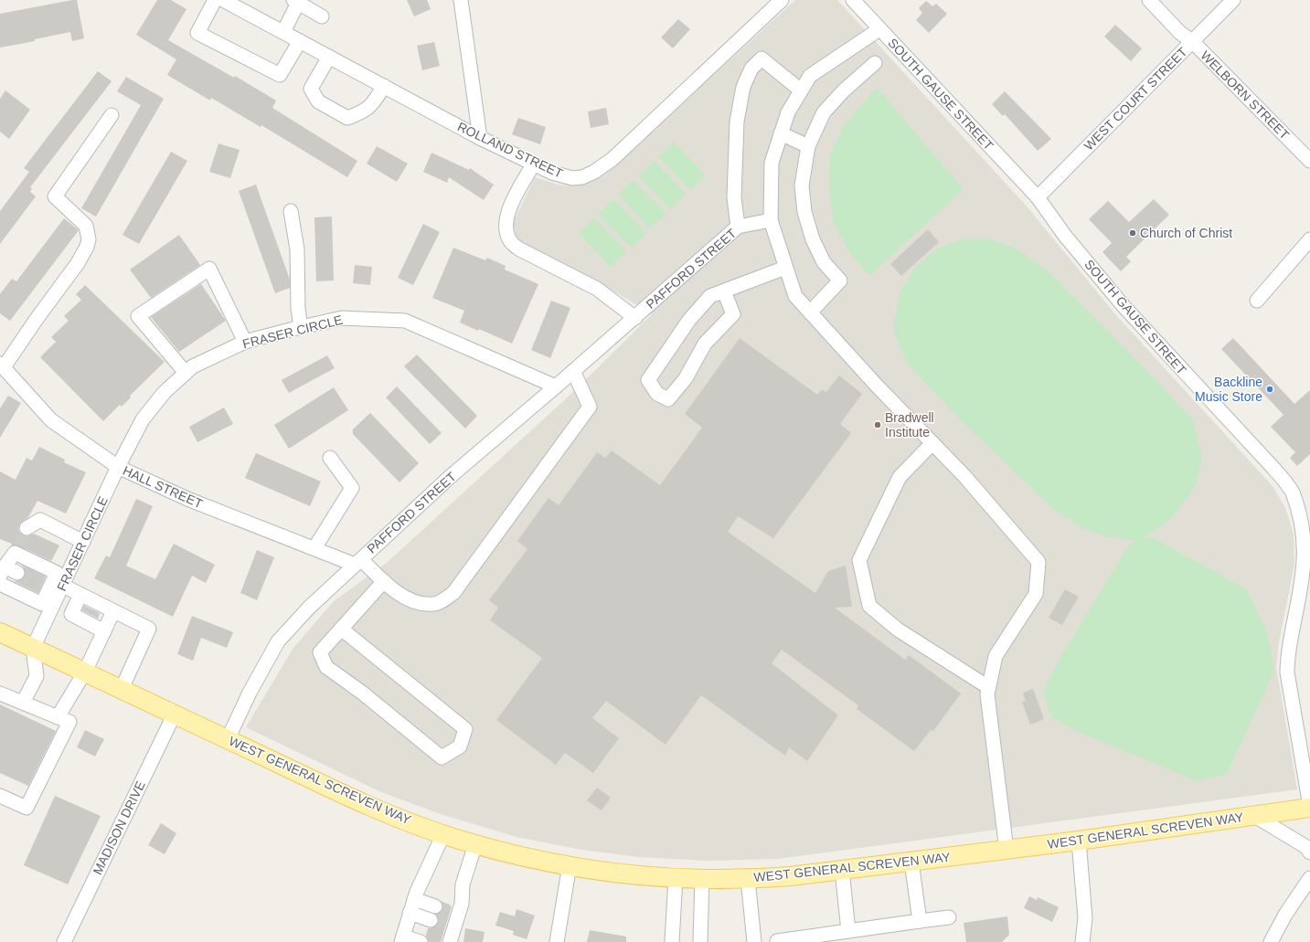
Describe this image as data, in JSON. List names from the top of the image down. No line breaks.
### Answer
{"streets":{"main road":["WEST GENERAL SCREVEN WAY"],"street":["SOUTH GAUSE STREET","WELBORN STREET","WEST COURT STREET","ROLLAND STREET","PAFFORD STREET","FRASER CIRCLE","HALL STREET","MADISON DRIVE"]},"crossings":[["SOUTH GAUSE STREET","WEST COURT STREET"],["SOUTH GAUSE STREET","WEST GENERAL SCREVEN WAY"],["WELBORN STREET","WEST COURT STREET"],["ROLLAND STREET","PAFFORD STREET"],["PAFFORD STREET","FRASER CIRCLE"],["PAFFORD STREET","HALL STREET"],["PAFFORD STREET","WEST GENERAL SCREVEN WAY"],["FRASER CIRCLE","HALL STREET"],["FRASER CIRCLE","WEST GENERAL SCREVEN WAY"],["WEST GENERAL SCREVEN WAY","MADISON DRIVE"]],"places":["Church of Christ","Backline Music Store","Bradwell Institute"]}
